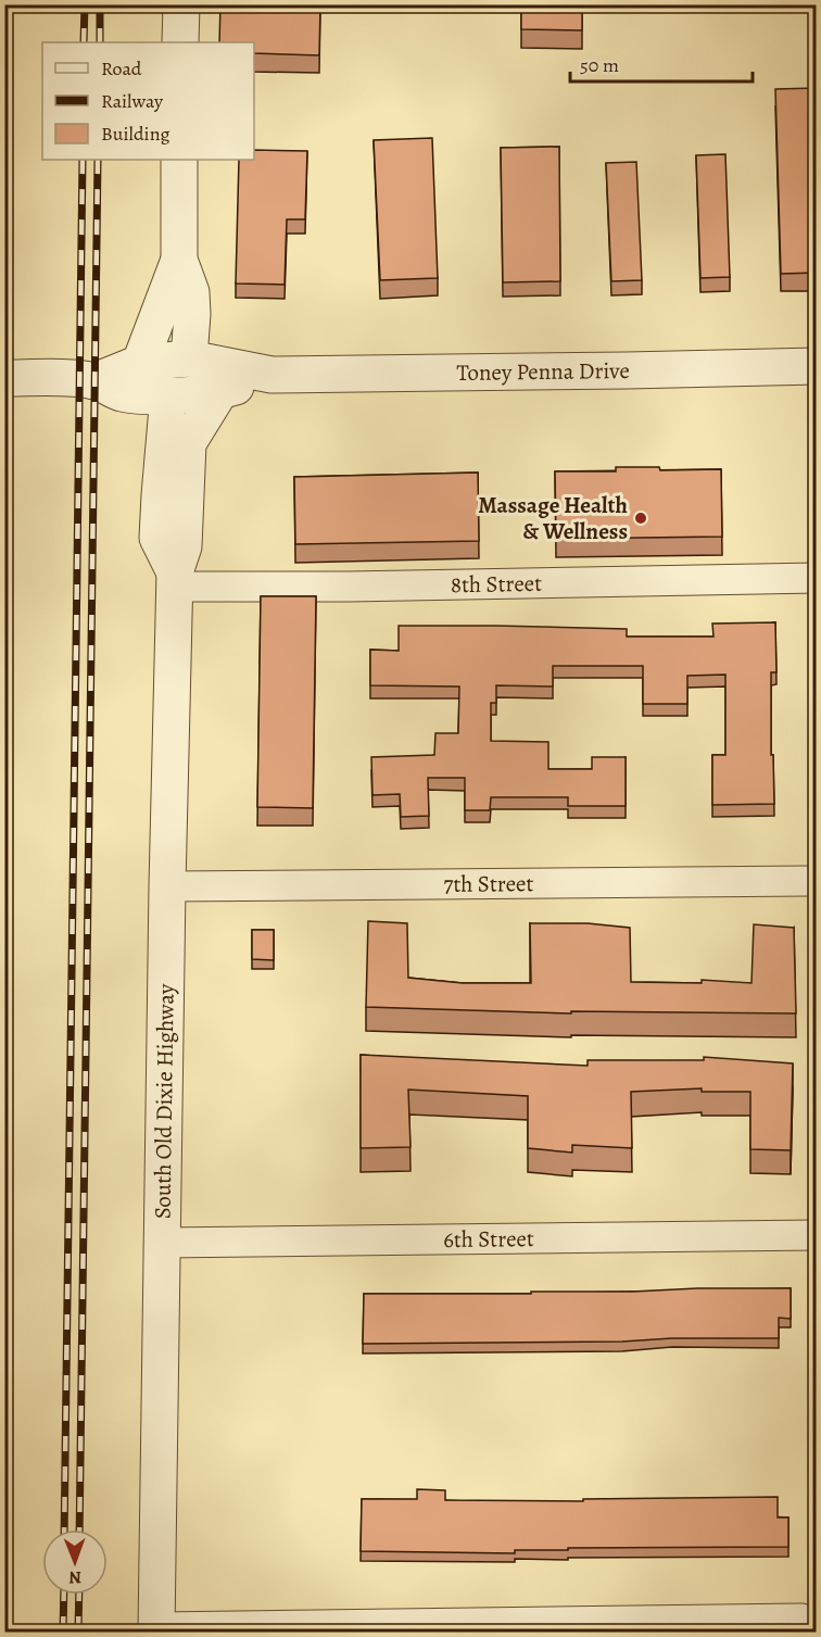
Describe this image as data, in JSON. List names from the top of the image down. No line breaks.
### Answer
{"streets":{"street":["Toney Penna Drive","8th Street","7th Street","South Old Dixie Highway","6th Street"]},"crossings":[["Toney Penna Drive","South Old Dixie Highway"],["8th Street","South Old Dixie Highway"],["7th Street","South Old Dixie Highway"],["South Old Dixie Highway","6th Street"]],"places":["Massage Health & Wellness"],"legend":["Road","Railway","Building"],"scale_bar":"50 m","north":"bottom"}
